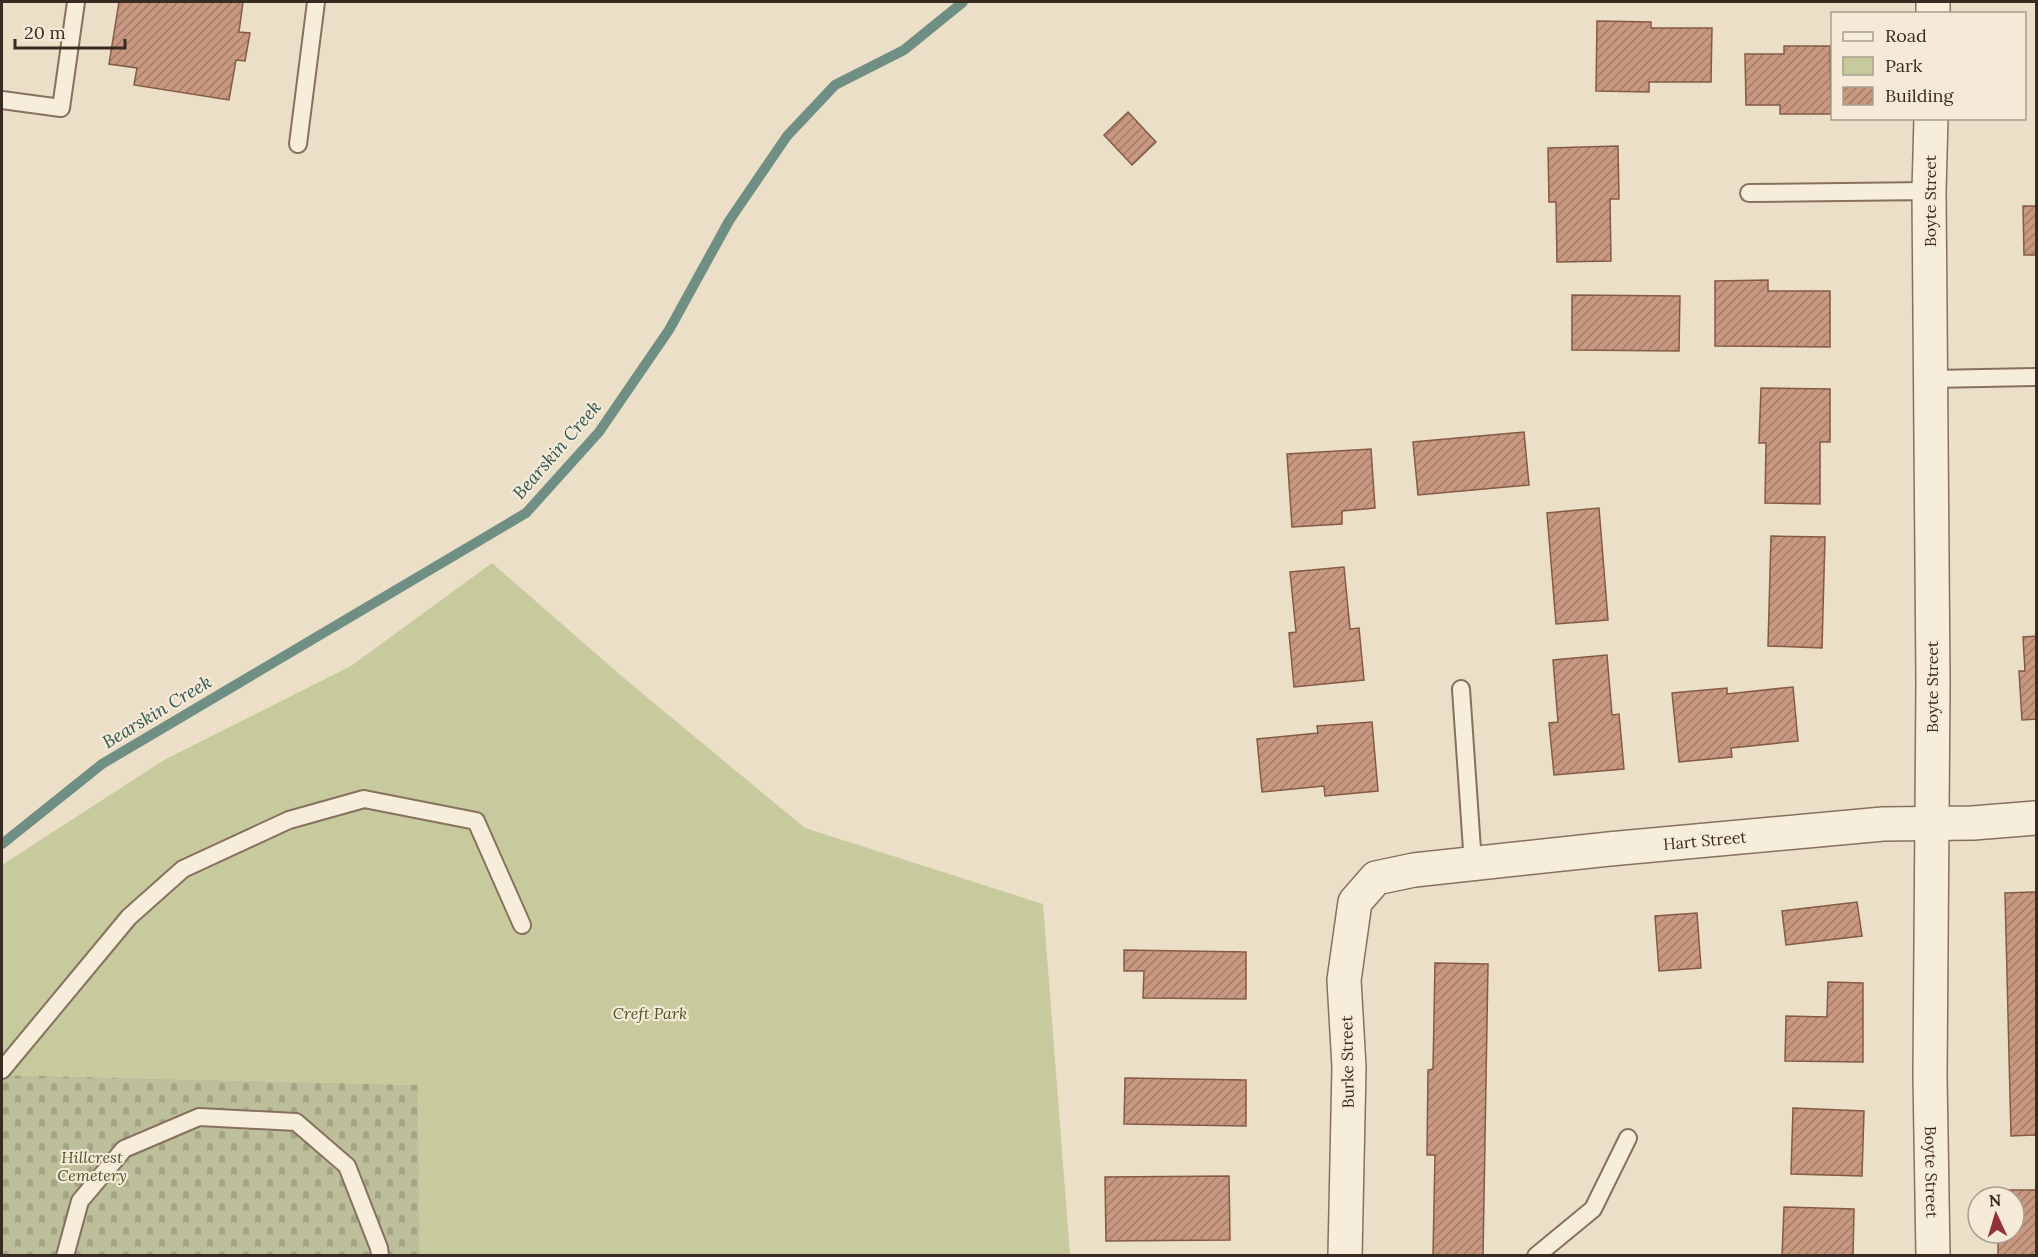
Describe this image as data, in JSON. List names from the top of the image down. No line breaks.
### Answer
{"streets":{"street":["Boyte Street","Hart Street","Burke Street"]},"crossings":[["Boyte Street","Hart Street"],["Hart Street","Burke Street"]],"water":["Bearskin Creek"],"parks":["Creft Park","Hillcrest Cemetery"],"legend":["Road","Park","Building"],"scale_bar":"20 m","north":"top"}
